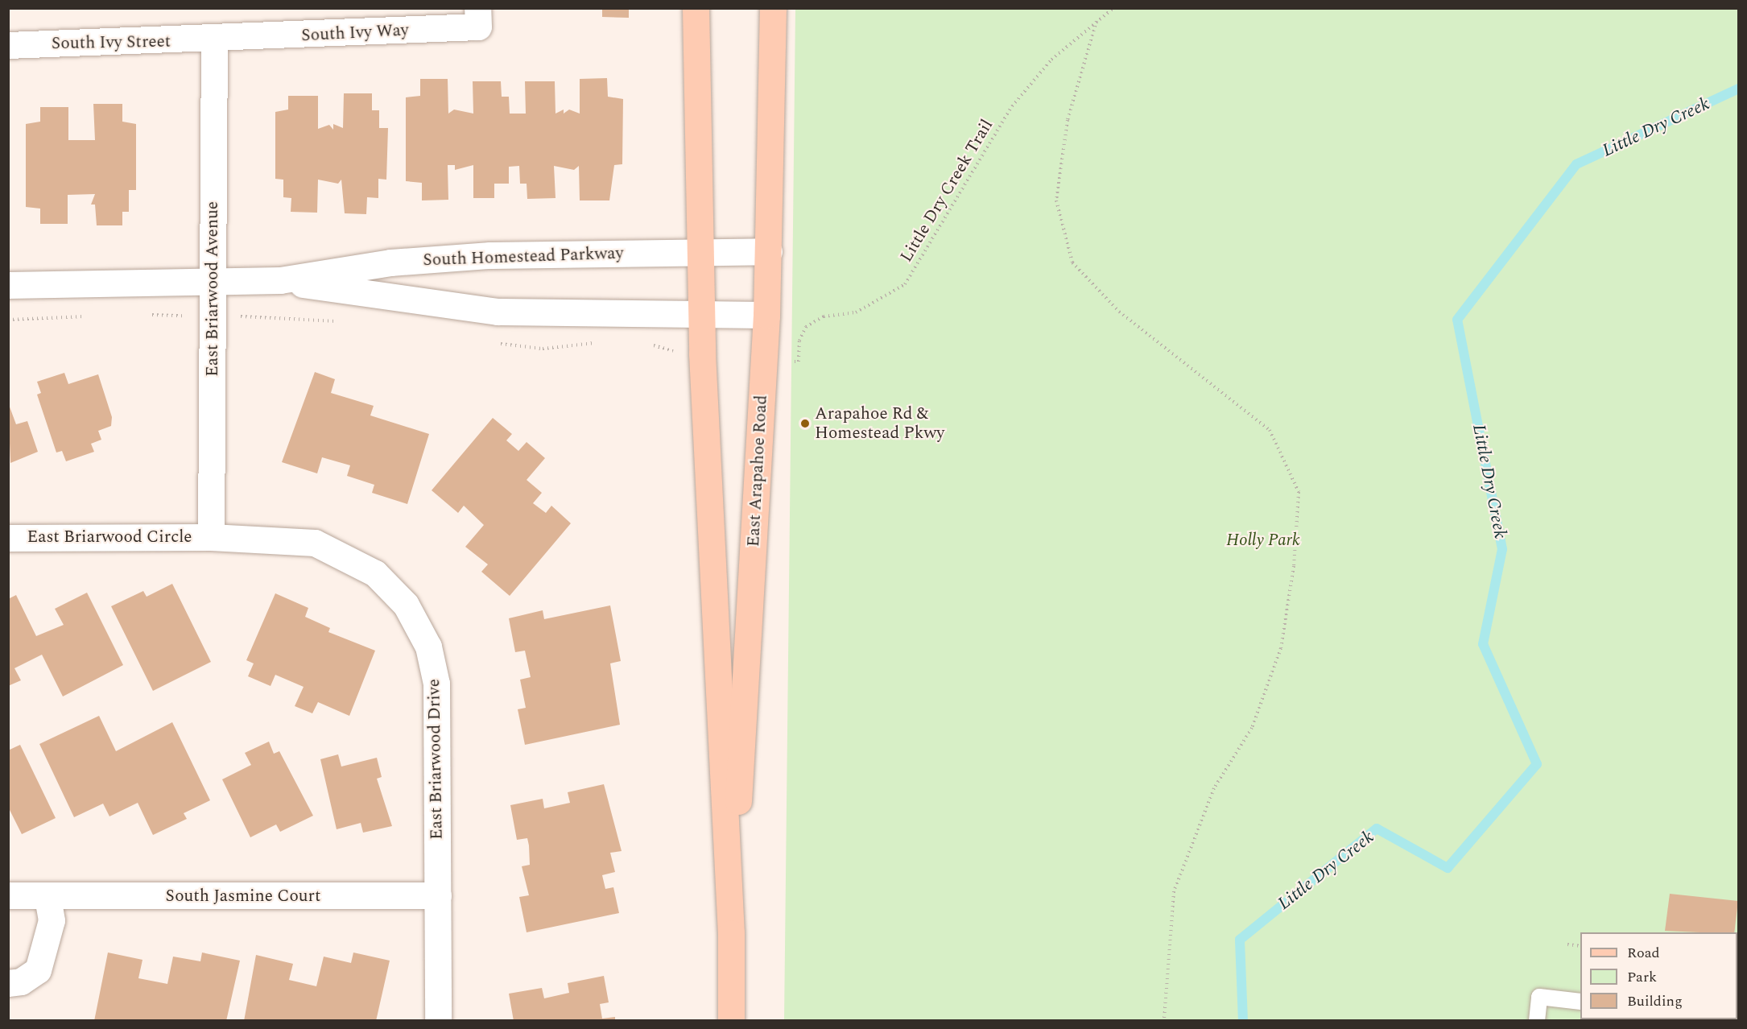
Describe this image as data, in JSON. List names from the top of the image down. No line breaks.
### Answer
{"streets":{"main road":["East Arapahoe Road"],"street":["South Ivy Way","South Ivy Street","South Homestead Parkway","East Briarwood Avenue","East Briarwood Circle","East Briarwood Drive","South Jasmine Court"],"path":["Little Dry Creek Trail"]},"crossings":[["South Ivy Way","South Ivy Street"],["South Ivy Way","East Briarwood Avenue"],["South Ivy Street","East Briarwood Avenue"],["South Homestead Parkway","East Briarwood Avenue"],["South Homestead Parkway","East Arapahoe Road"],["East Briarwood Avenue","East Briarwood Circle"],["East Briarwood Avenue","East Briarwood Drive"],["East Briarwood Circle","East Briarwood Drive"],["East Briarwood Drive","South Jasmine Court"]],"water":["Little Dry Creek"],"parks":["Holly Park"],"places":["Arapahoe Rd & Homestead Pkwy"],"legend":["Road","Park","Building"]}
